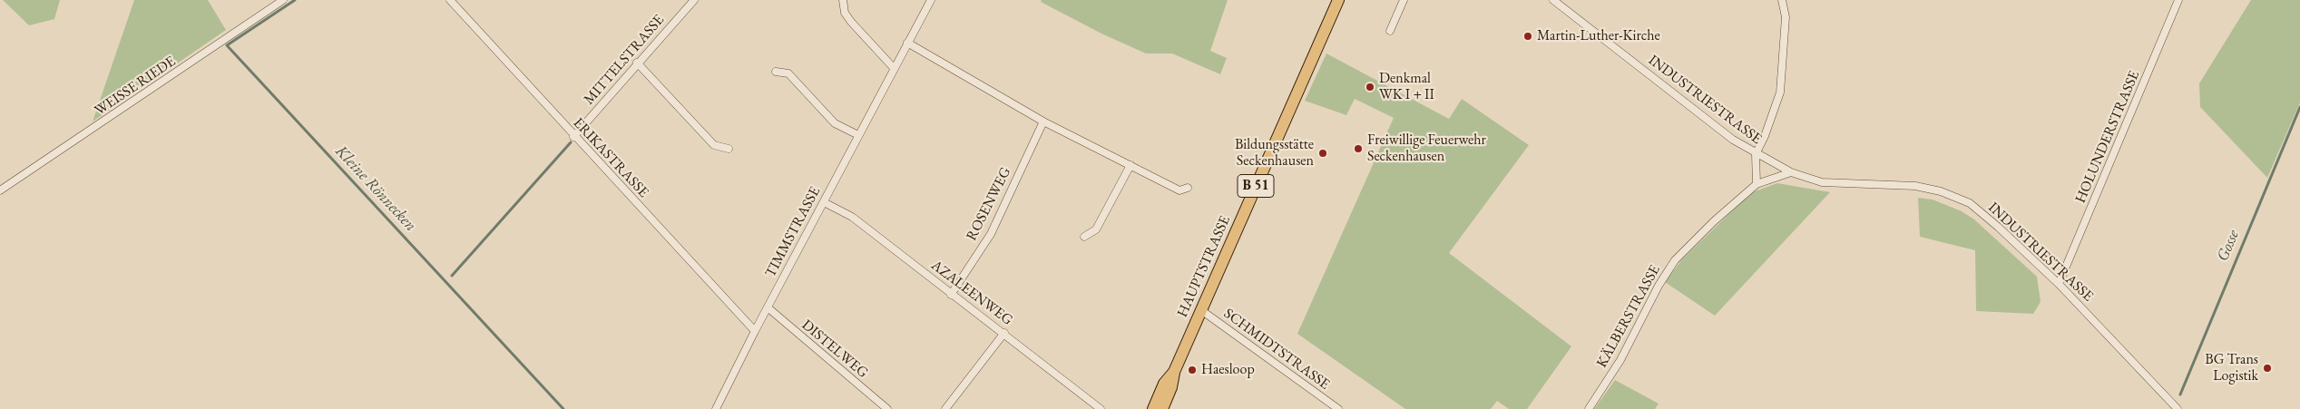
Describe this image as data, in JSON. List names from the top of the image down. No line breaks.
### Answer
{"streets":{"main road":["B 51","HAUPTSTRASSE"],"street":["MITTELSTRASSE","WEISSE RIEDE","INDUSTRIESTRASSE","HOLUNDERSTRASSE","ERIKASTRASSE","ROSENWEG","TIMMSTRASSE","AZALEENWEG","KÄLBERSTRASSE","DISTELWEG","SCHMIDTSTRASSE"]},"crossings":[["MITTELSTRASSE","ERIKASTRASSE"],["INDUSTRIESTRASSE","HOLUNDERSTRASSE"],["INDUSTRIESTRASSE","KÄLBERSTRASSE"],["ERIKASTRASSE","TIMMSTRASSE"],["ROSENWEG","AZALEENWEG"],["TIMMSTRASSE","AZALEENWEG"],["TIMMSTRASSE","DISTELWEG"],["HAUPTSTRASSE","SCHMIDTSTRASSE"]],"water":["Kleine Rönnecken","Gosse"],"places":["Martin-Luther-Kirche","Denkmal WK I + II","Freiwillige Feuerwehr Seckenhausen","Bildungsstätte Seckenhausen","BG Trans Logistik","Haesloop"]}
